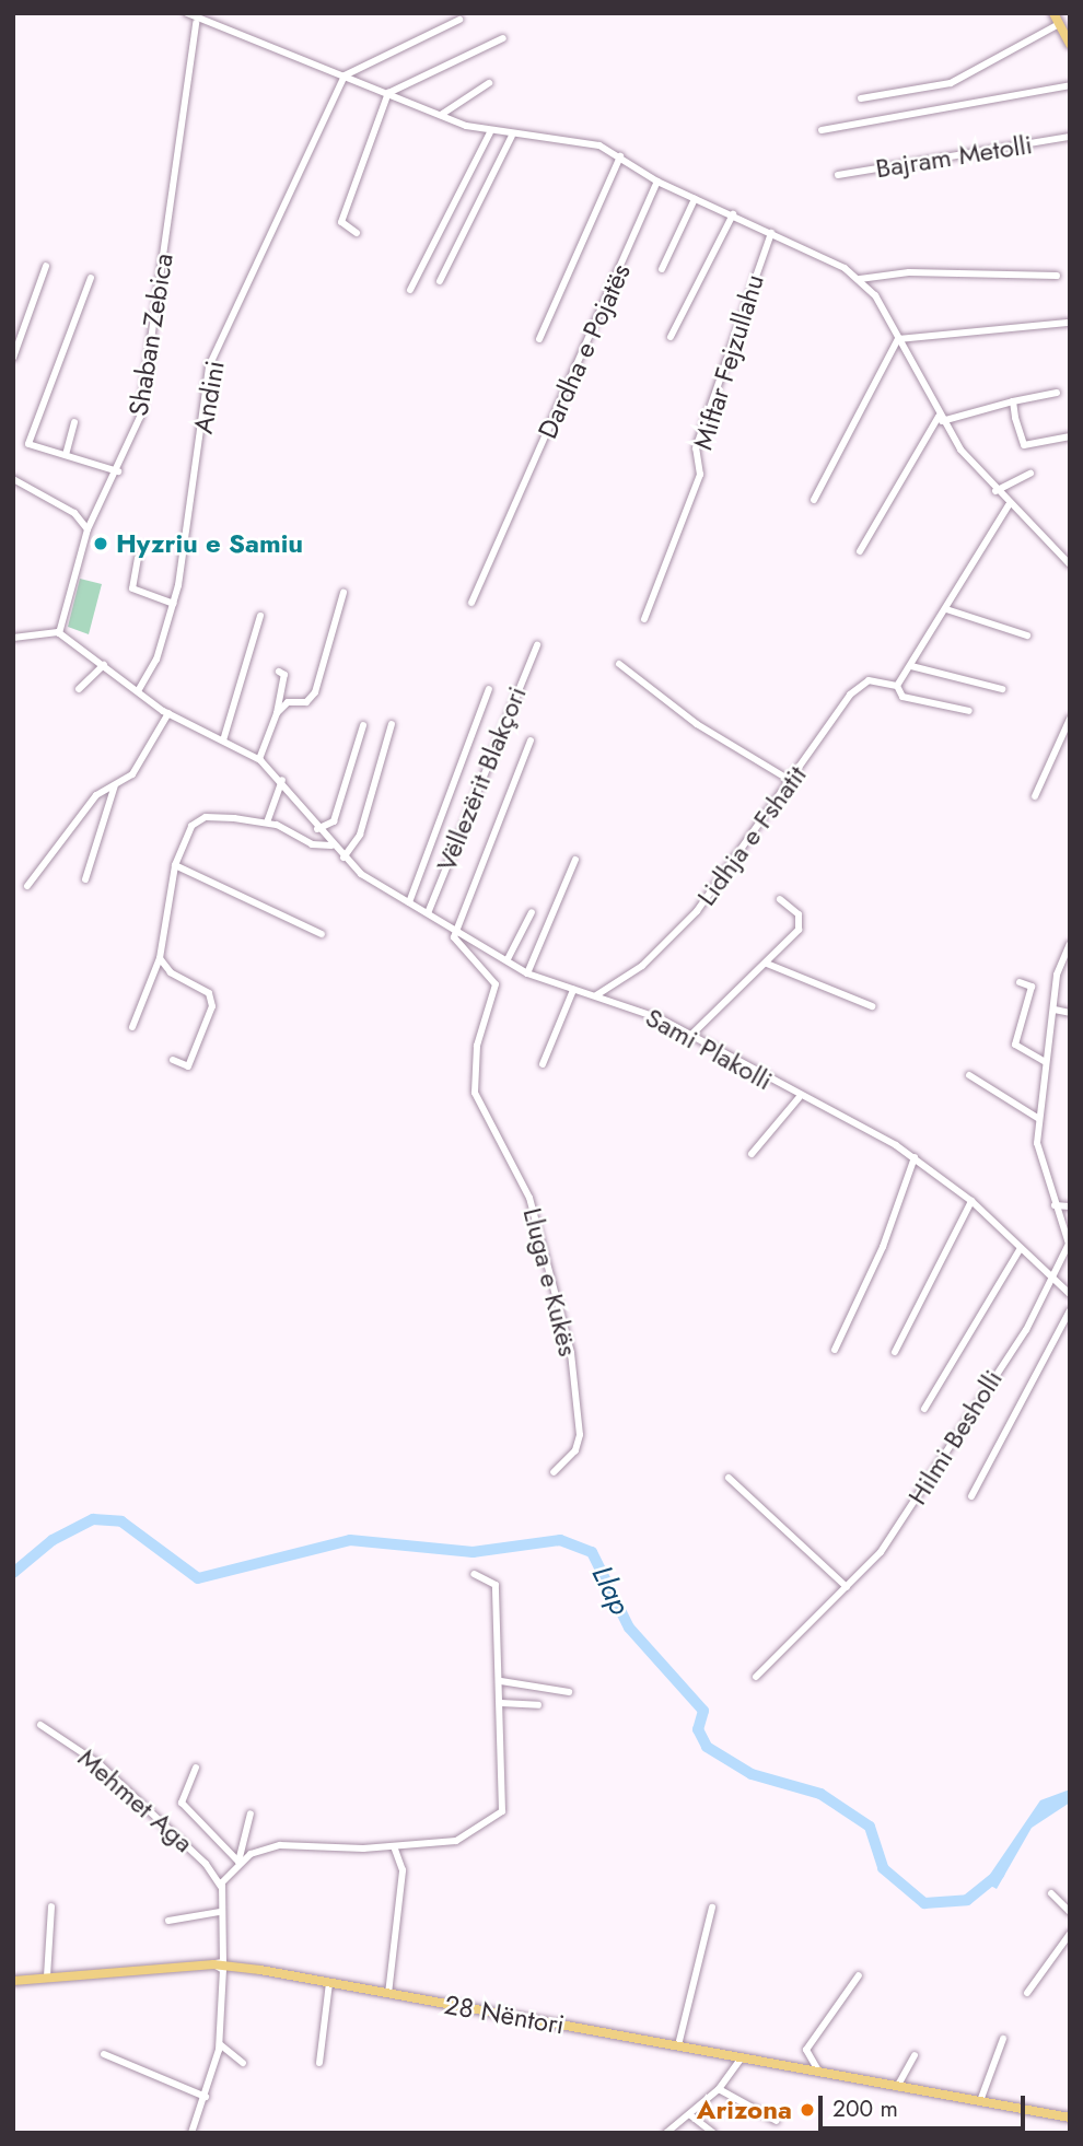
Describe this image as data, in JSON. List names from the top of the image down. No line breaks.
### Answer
{"streets":{"main road":["28 Nëntori"],"street":["Bajram Metolli","Shaban Zebica","Dardha e Pojatës","Miftar Fejzullahu","Andini","Vëllezërit Blakçori","Lidhja e Fshatit","Sami Plakolli","Lluga e Kukës","Hilmi Besholli","Mehmet Aga"]},"crossings":[["Shaban Zebica","Sami Plakolli"],["Andini","Sami Plakolli"],["Vëllezërit Blakçori","Sami Plakolli"],["Lidhja e Fshatit","Sami Plakolli"],["Sami Plakolli","Lluga e Kukës"],["Sami Plakolli","Hilmi Besholli"]],"water":["Llap"],"places":["Hyzriu e Samiu","Arizona"],"scale_bar":"200 m"}
